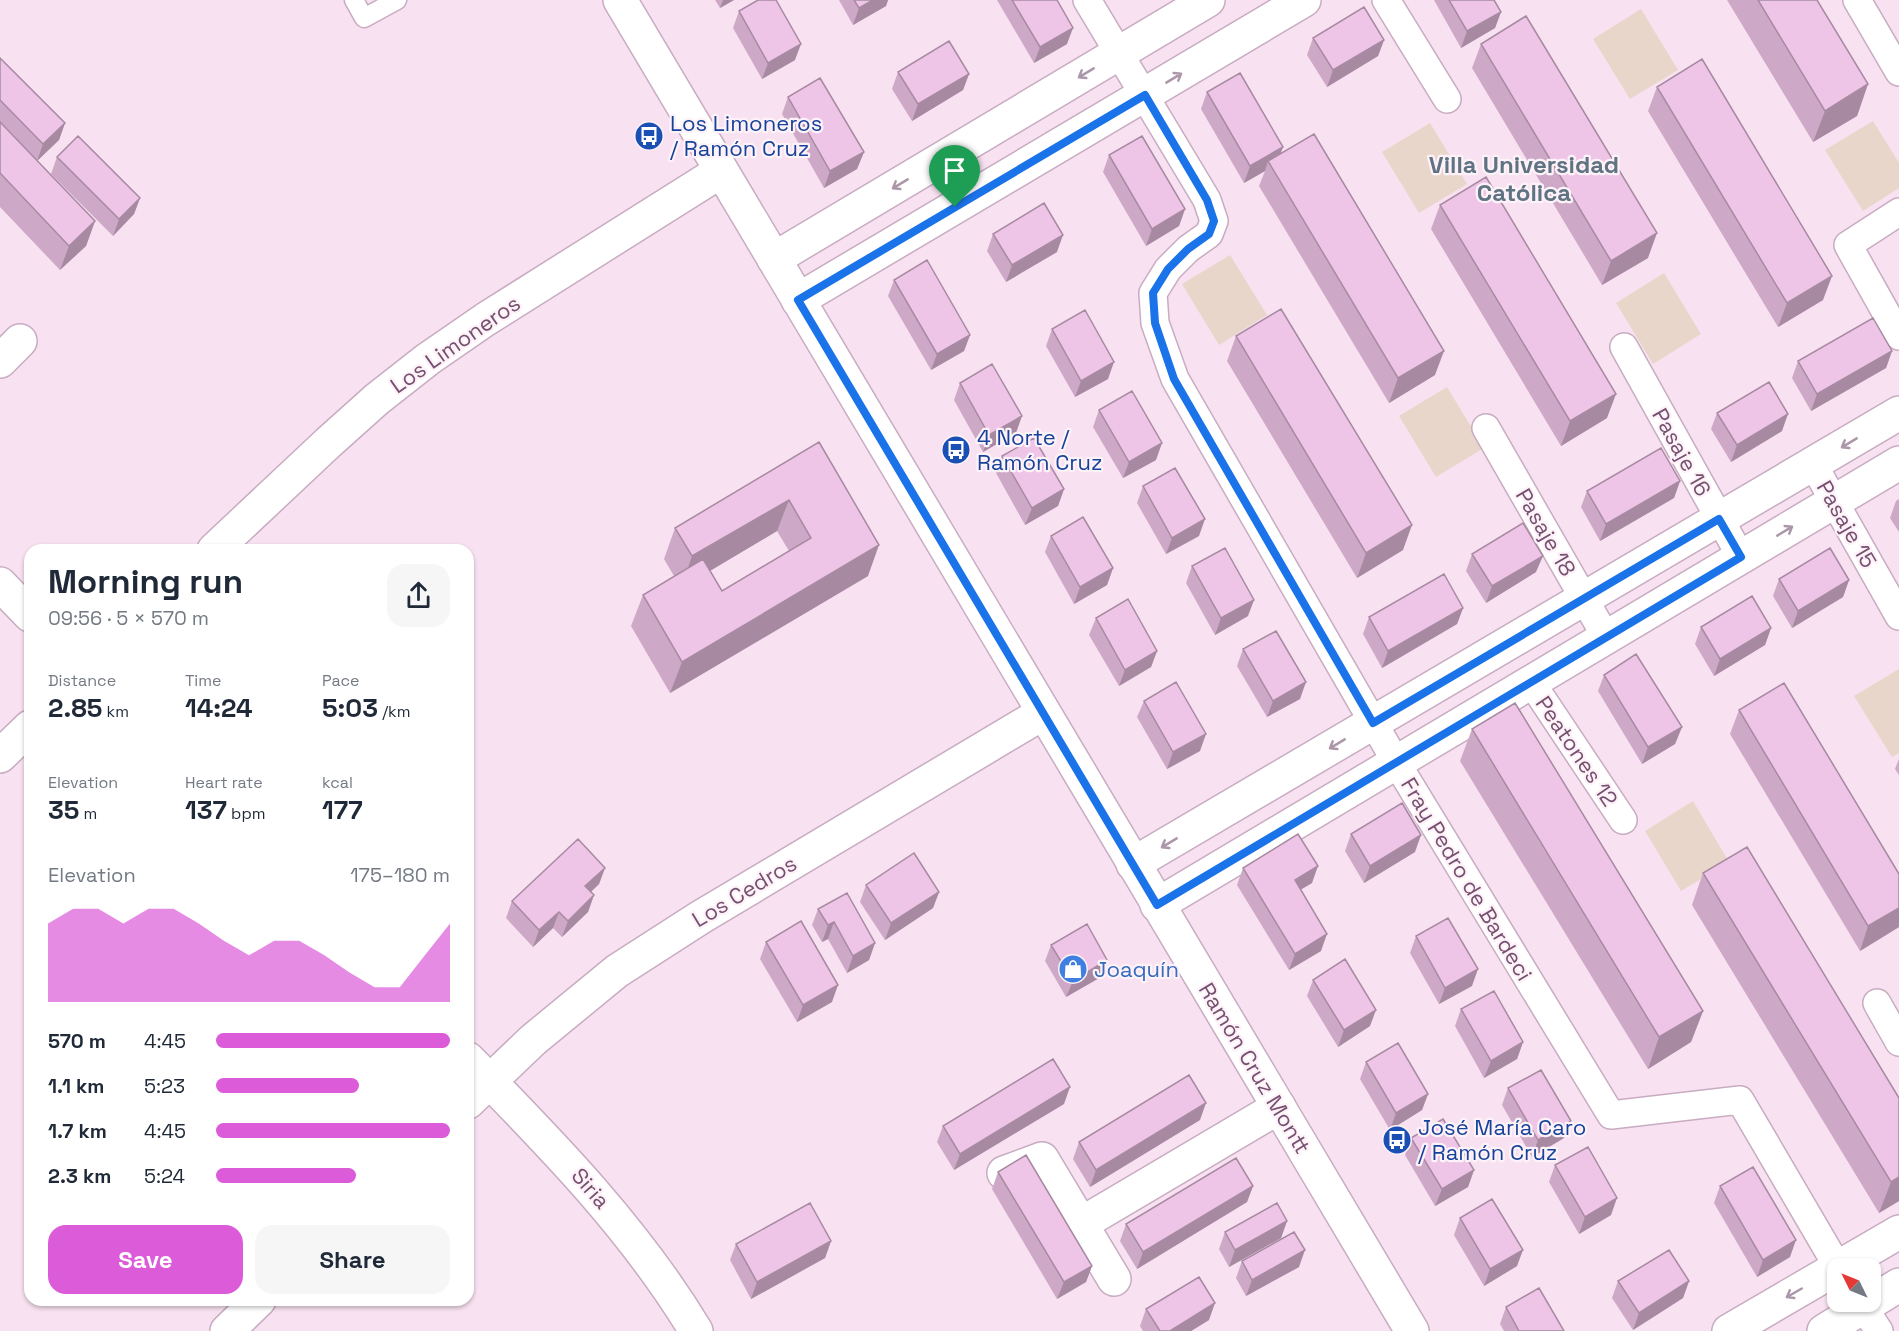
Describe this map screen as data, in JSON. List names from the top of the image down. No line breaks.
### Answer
{"streets":{"street":["Los Limoneros","Pasaje 16","Pasaje 15","Pasaje 18","Peatones 12","Fray Pedro de Bardeci","Los Cedros","Ramón Cruz Montt","Siria"]},"crossings":[["Los Limoneros","Ramón Cruz Montt"],["Los Cedros","Ramón Cruz Montt"],["Los Cedros","Siria"]],"districts":["Villa Universidad Católica"],"places":{"bus stop":["Los Limoneros / Ramón Cruz","4 Norte / Ramón Cruz","José María Caro / Ramón Cruz"],"shop":["Joaquín"]},"north":"top left","page":{"heading":["Morning run","09:56 · 5 × 570 m"],"stats":[["Distance","2.85 km"],["Time","14:24"],["Pace","5:03 /km"],["Elevation","35 m"],["Heart rate","137 bpm"],["kcal","177"]],"chart":["Elevation","175–180 m"],"list":[{"name":"570 m","note":"4:45"},{"name":"1.1 km","note":"5:23"},{"name":"1.7 km","note":"4:45"},{"name":"2.3 km","note":"5:24"}],"buttons":["Save","Share"]}}
